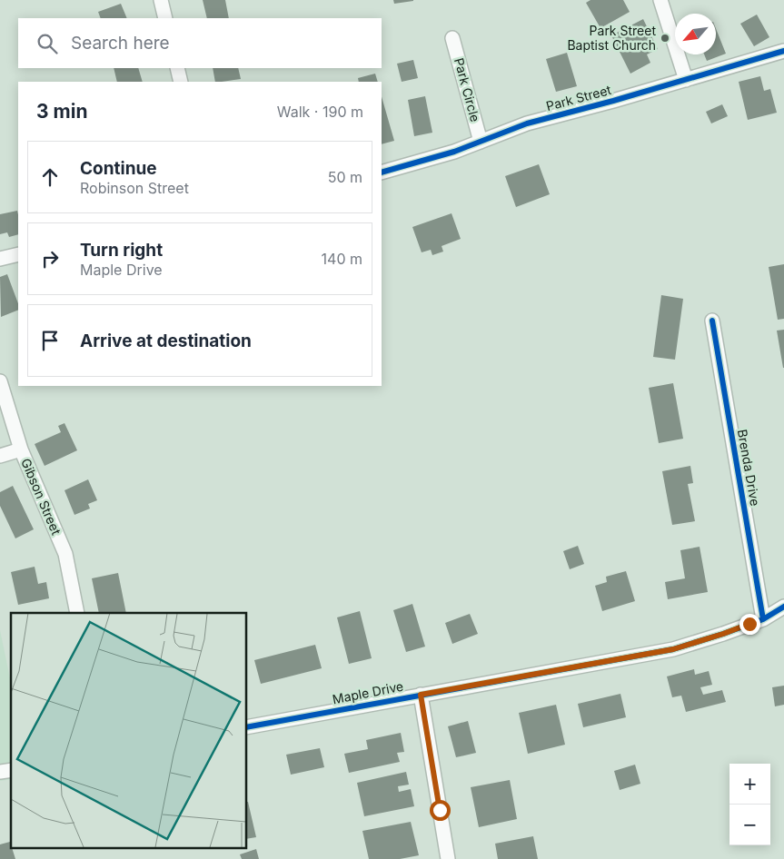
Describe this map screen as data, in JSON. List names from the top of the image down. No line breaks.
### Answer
{"streets":{"street":["Park Circle","Park Street","Brenda Drive","Gibson Street","Maple Drive"]},"crossings":[["Park Circle","Park Street"],["Brenda Drive","Maple Drive"]],"places":["Park Street Baptist Church"],"north":"bottom left","page":{"search":"Search here","heading":["3 min","Walk · 190 m"],"list":[["Continue","Robinson Street","50 m"],["Turn right","Maple Drive","140 m"],"Arrive at destination"],"map_buttons":["+","−"]}}
